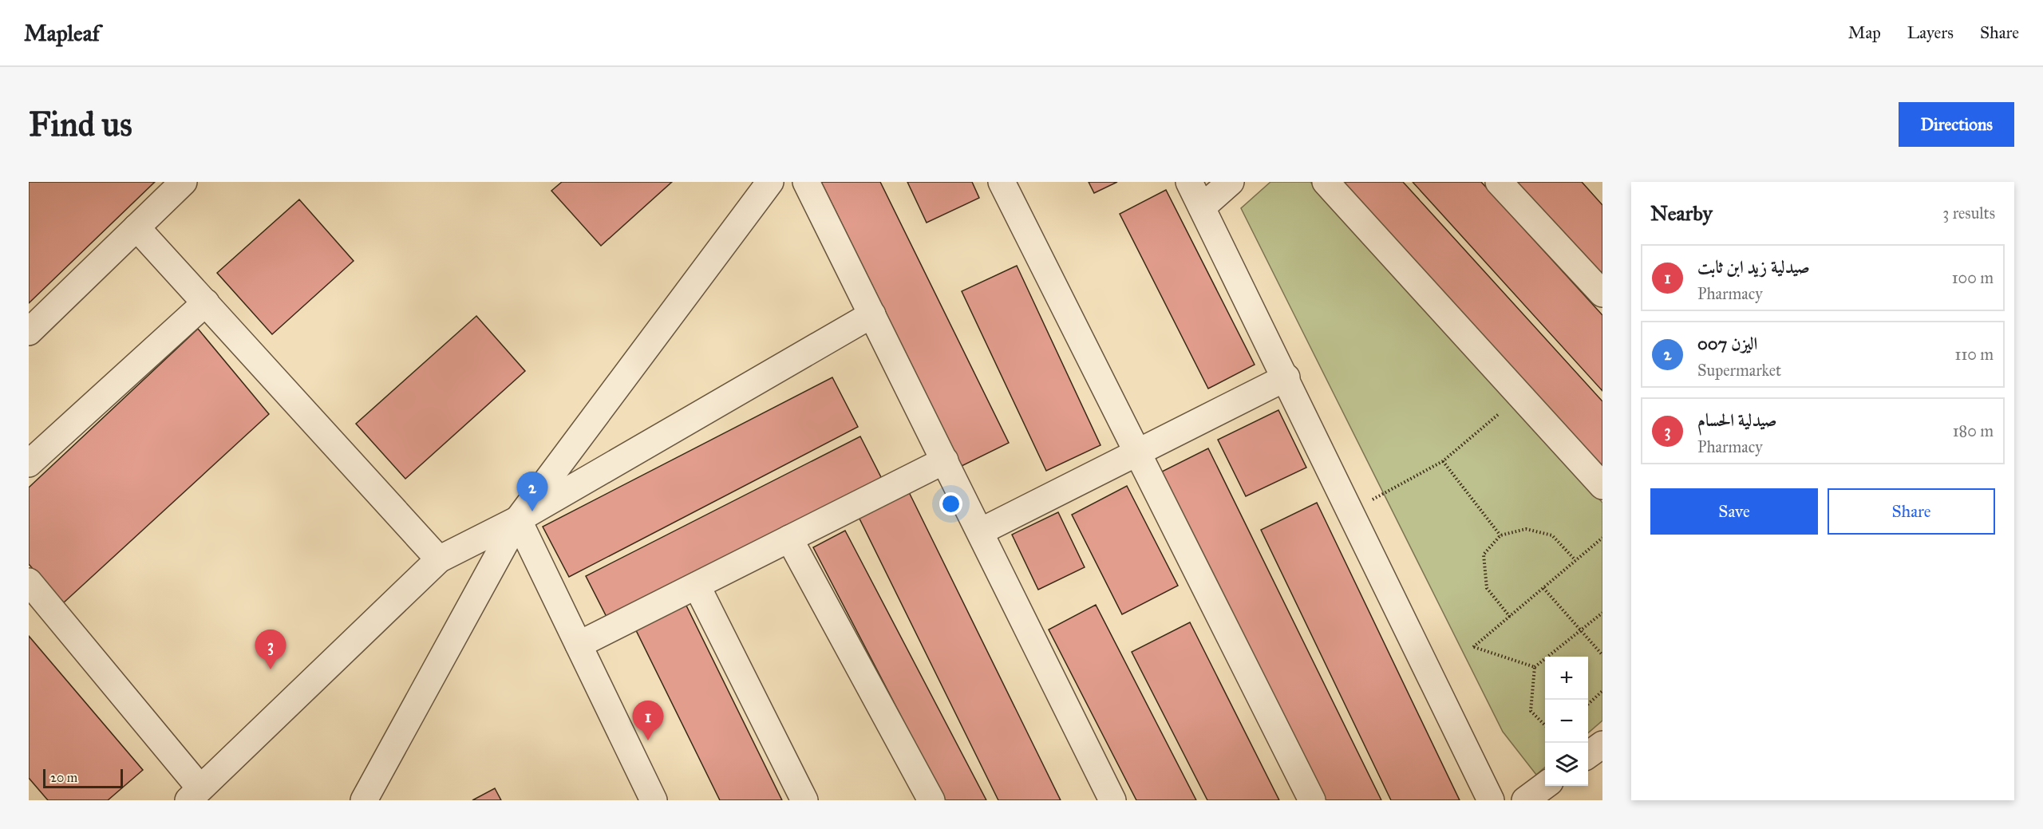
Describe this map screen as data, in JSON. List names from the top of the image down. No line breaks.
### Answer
{"scale_bar":"20 m","page":{"header":"Mapleaf","nav":["Map","Layers","Share"],"buttons":["Directions",["Save","Share"]],"title":"Find us","heading":["Nearby","3 results"],"list":[{"mark":"1","name":"صيدلية زيد ابن ثابت","note":"Pharmacy","value":"100 m"},{"mark":"2","name":"اليزن 007","note":"Supermarket","value":"110 m"},{"mark":"3","name":"صيدلية الحسام","note":"Pharmacy","value":"180 m"}],"pins":["2","3","1"],"map_buttons":["+","−"],"scale":"20 m"}}
